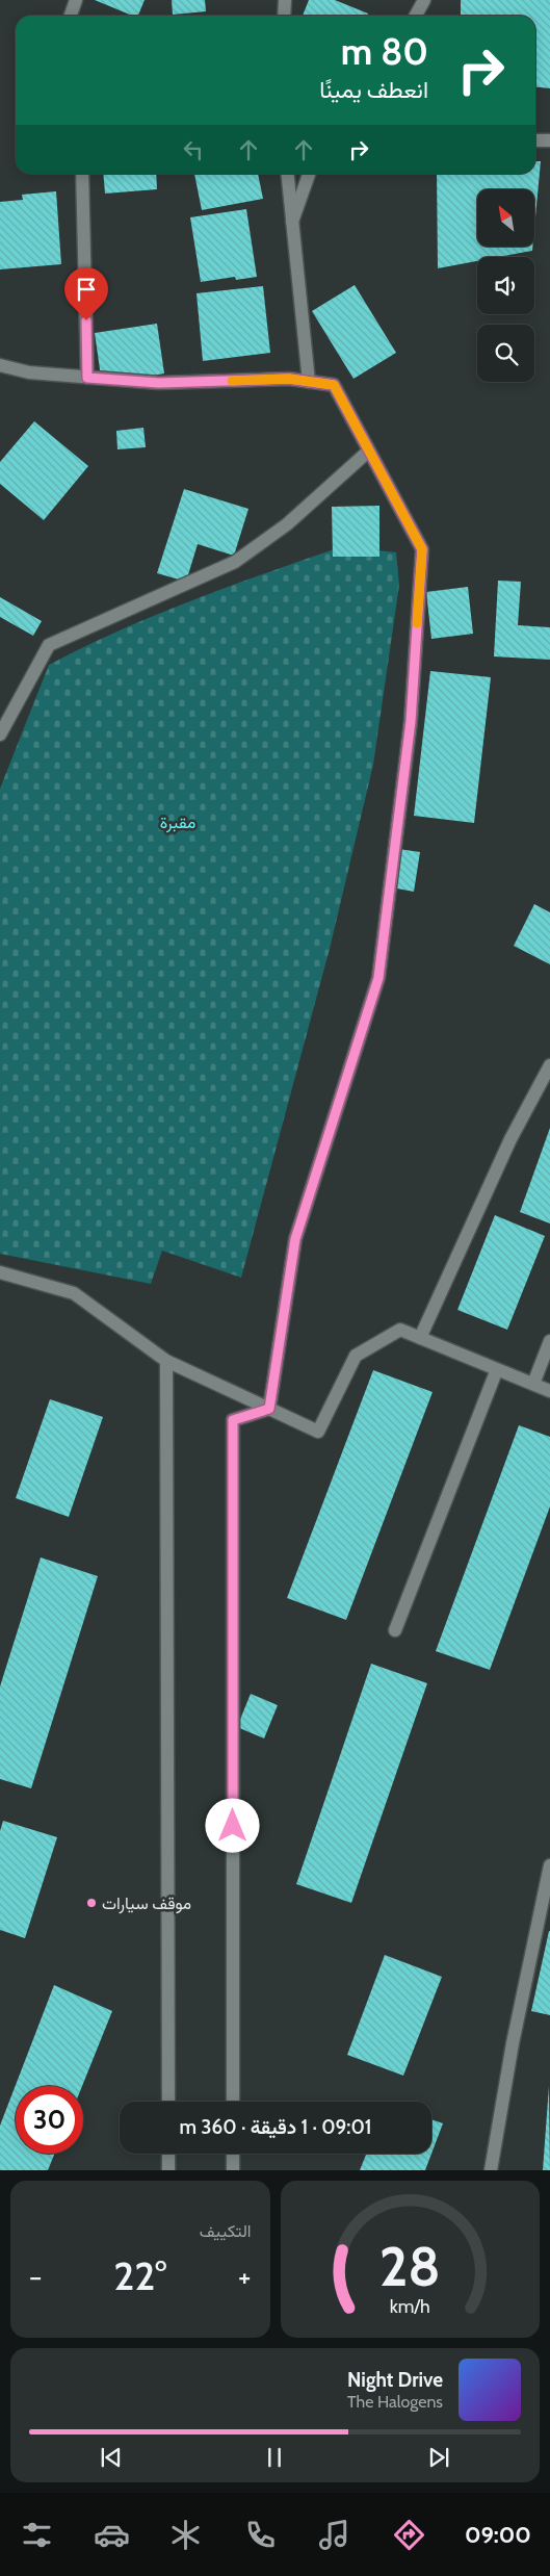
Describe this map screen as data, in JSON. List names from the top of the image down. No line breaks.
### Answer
{"parks":["مقبرة"],"places":["موقف سيارات"],"north":"top left","page":{"turn":["80 m","انعطف يمينًا"],"limit":"30","trip":"09:01 · 1 دقيقة · 360 m","tile":"التكييف","heat":["−","22°","+"],"song":["Night Drive","The Halogens"],"tabs":"09:00","gauge":["28","km/h"]}}
